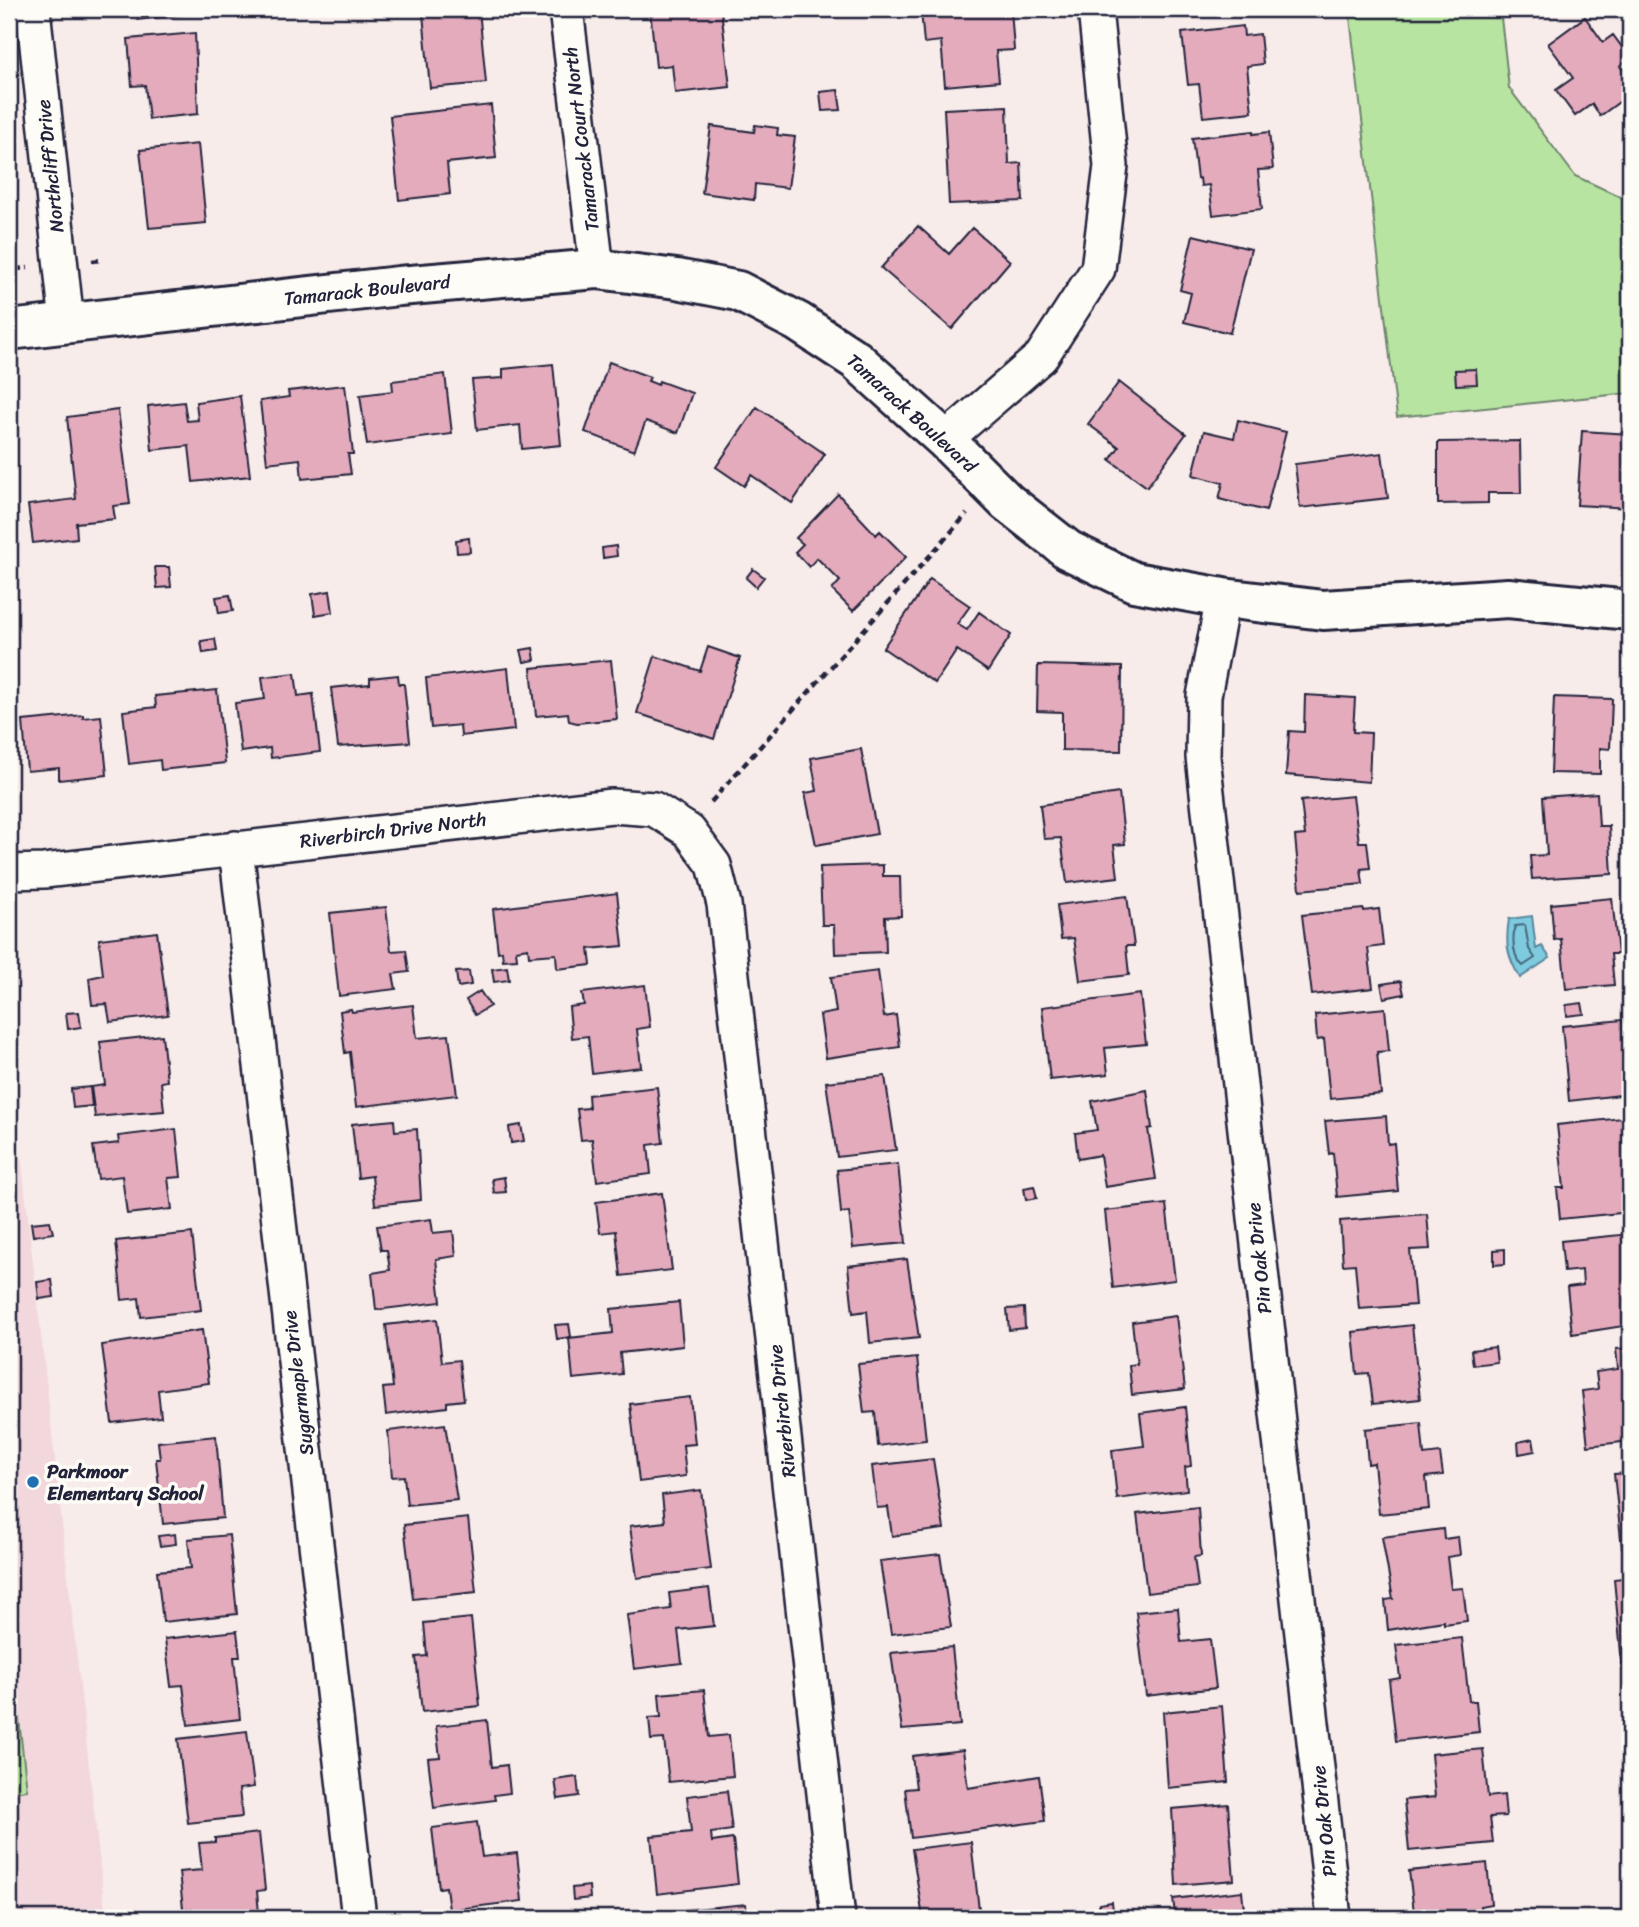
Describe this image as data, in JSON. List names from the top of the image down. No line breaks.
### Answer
{"streets":{"street":["Tamarack Court North","Northcliff Drive","Tamarack Boulevard","Riverbirch Drive North","Pin Oak Drive","Sugarmaple Drive","Riverbirch Drive"]},"crossings":[["Tamarack Court North","Tamarack Boulevard"],["Northcliff Drive","Tamarack Boulevard"],["Tamarack Boulevard","Pin Oak Drive"],["Riverbirch Drive North","Sugarmaple Drive"],["Riverbirch Drive North","Riverbirch Drive"]],"places":["Parkmoor Elementary School"]}
